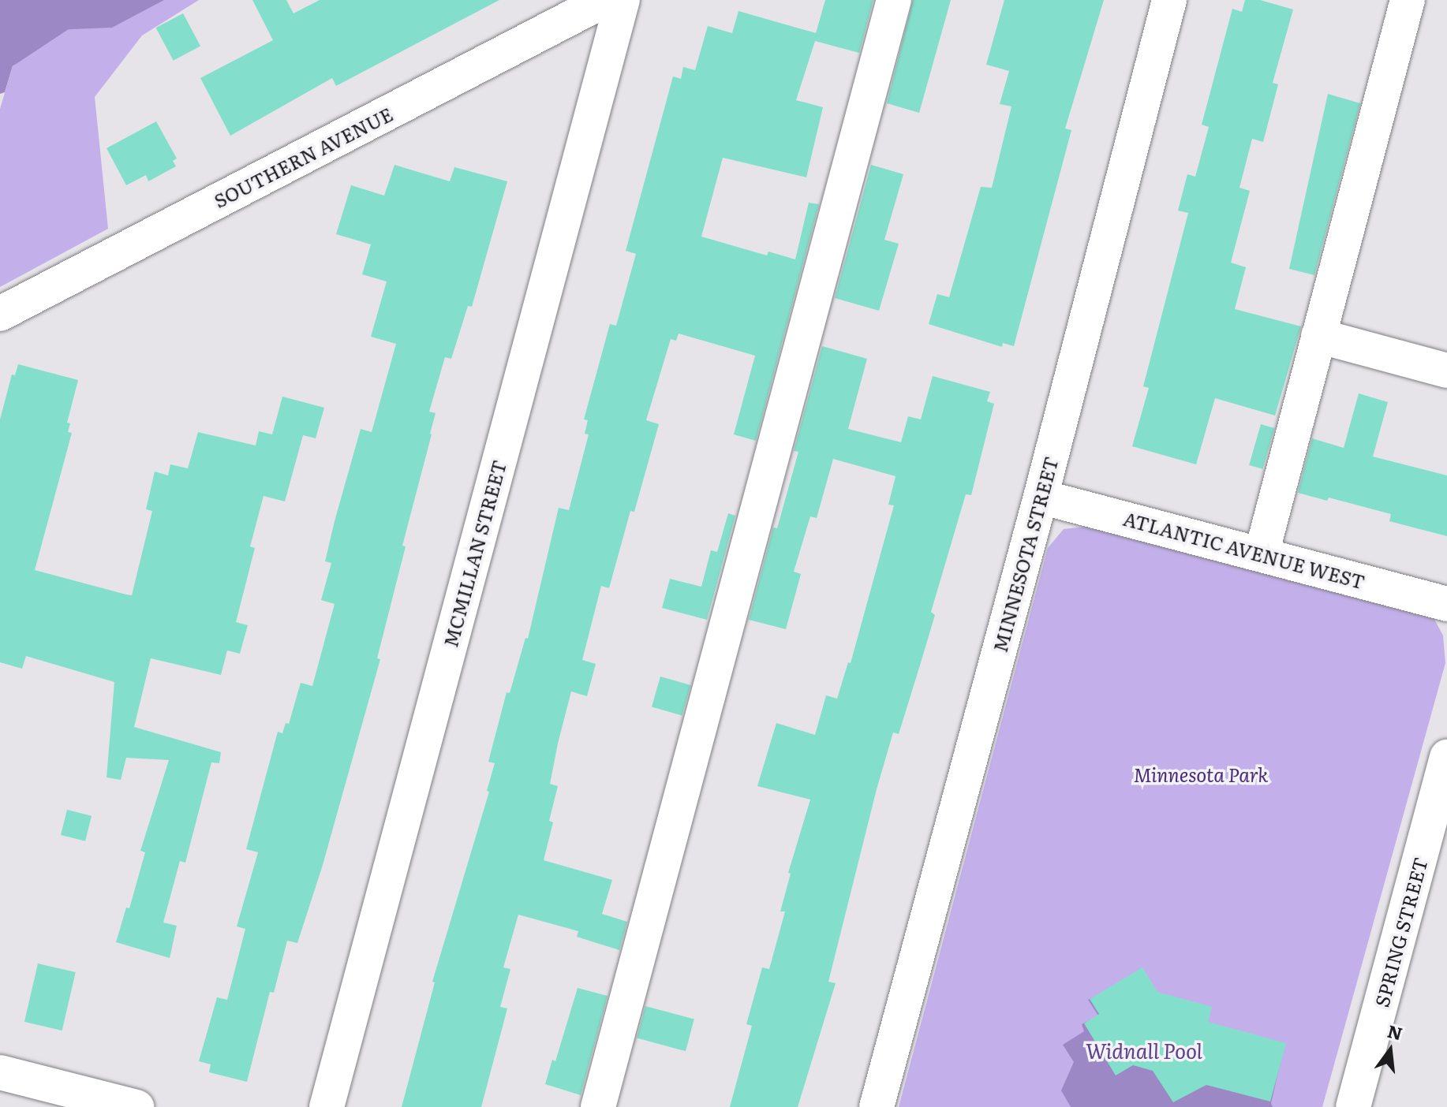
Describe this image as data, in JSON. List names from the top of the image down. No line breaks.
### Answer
{"streets":{"street":["SOUTHERN AVENUE","ATLANTIC AVENUE WEST","MCMILLAN STREET","MINNESOTA STREET","SPRING STREET"]},"crossings":[["ATLANTIC AVENUE WEST","MINNESOTA STREET"]],"water":["Widnall Pool"],"parks":["Minnesota Park"],"north":"top"}
